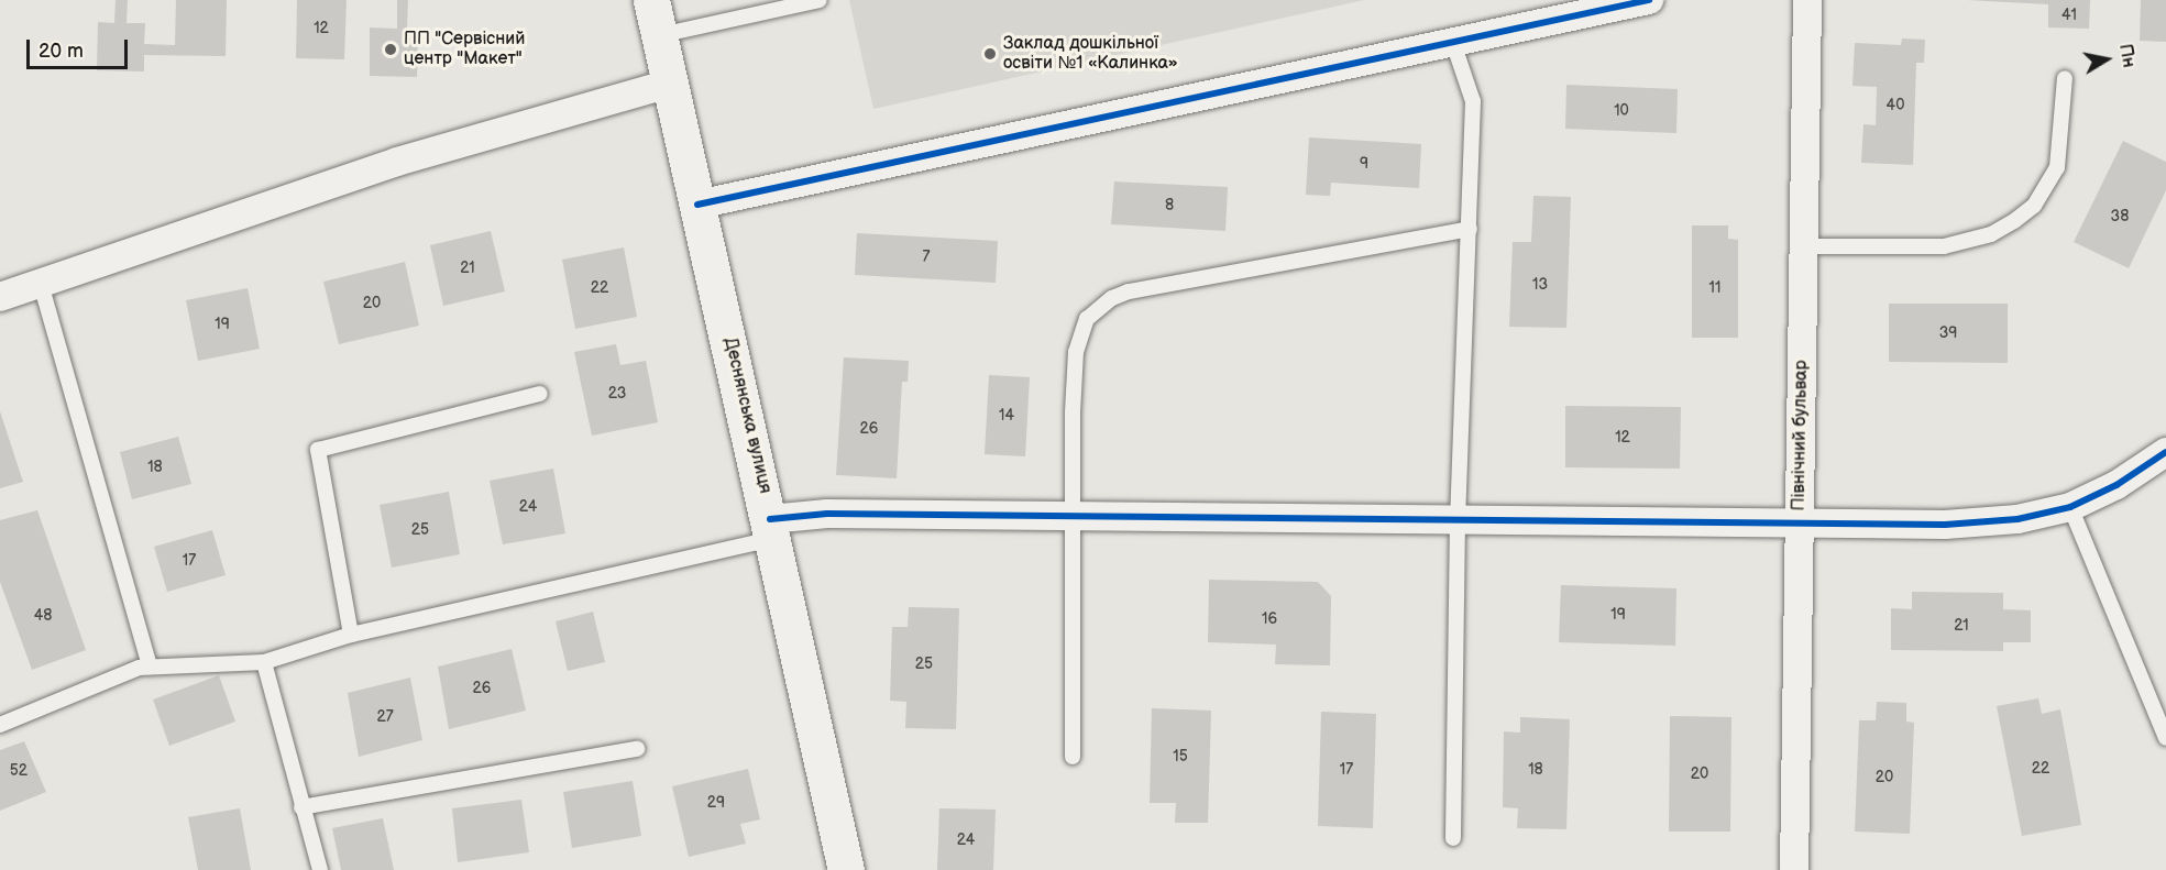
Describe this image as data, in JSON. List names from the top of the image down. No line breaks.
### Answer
{"streets":{"street":["Деснянська вулиця","Північний бульвар"]},"places":["ПП \"Сервісний центр \"Макет\"","Заклад дошкільної освіти №1 «Калинка»"],"house_numbers":["41","12","40","10","9","8","38","7","21","13","22","11","20","19","39","23","14","26","12","18","24","25","17","19","48","16","21","25","26","27","15","22","17","18","52","20","20","29","24"],"scale_bar":"20 m","north":"right"}
